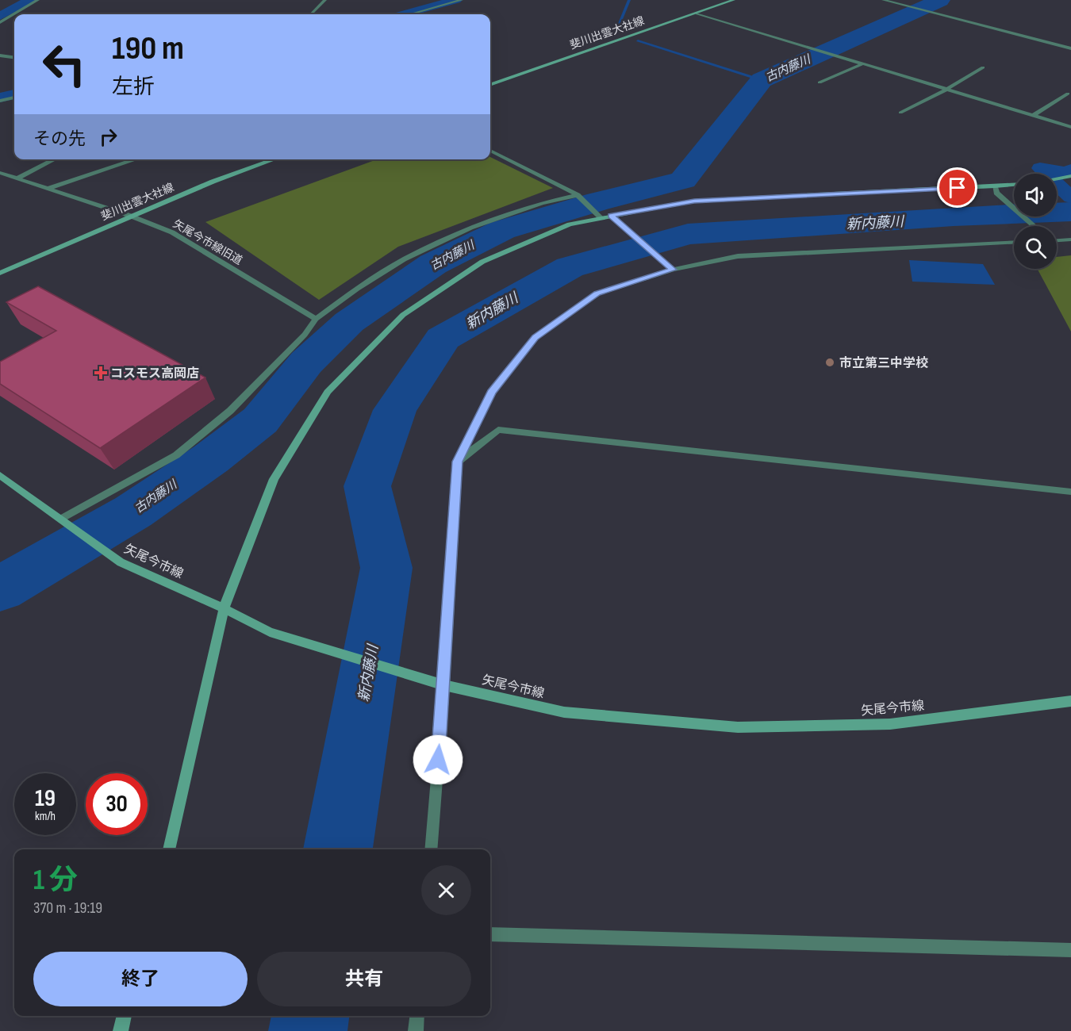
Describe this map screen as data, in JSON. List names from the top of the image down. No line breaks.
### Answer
{"streets":{"main road":["斐川出雲大社線","矢尾今市線"],"street":["矢尾今市線旧道"]},"crossings":[["斐川出雲大社線","矢尾今市線旧道"]],"water":["古内藤川","新内藤川"],"places":{"other":["市立第三中学校"],"health":["コスモス高岡店"]},"page":{"turn":["190 m","左折"],"then":"その先","speed":"19 km/h","limit":"30","heading":["1 分","370 m · 19:19"],"buttons":["終了","共有"]}}
